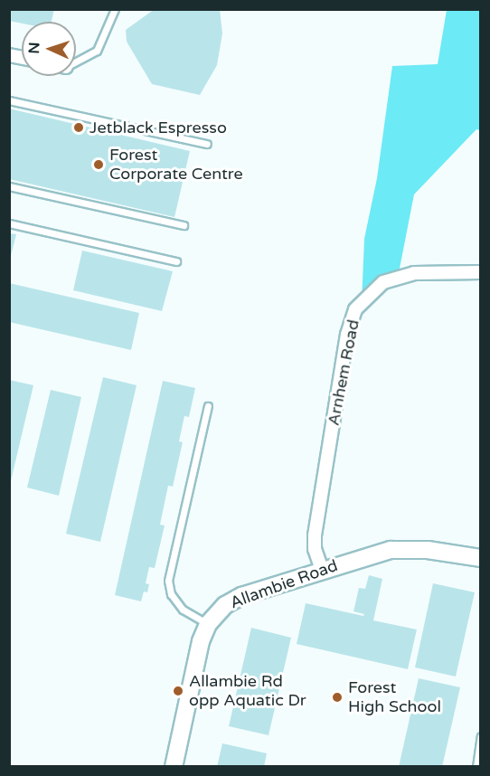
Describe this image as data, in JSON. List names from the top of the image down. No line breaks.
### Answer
{"streets":{"main road":["Allambie Road"],"street":["Arnhem Road"]},"crossings":[["Arnhem Road","Allambie Road"]],"places":["Jetblack Espresso","Forest Corporate Centre","Allambie Rd opp Aquatic Dr","Forest High School"],"north":"left"}
